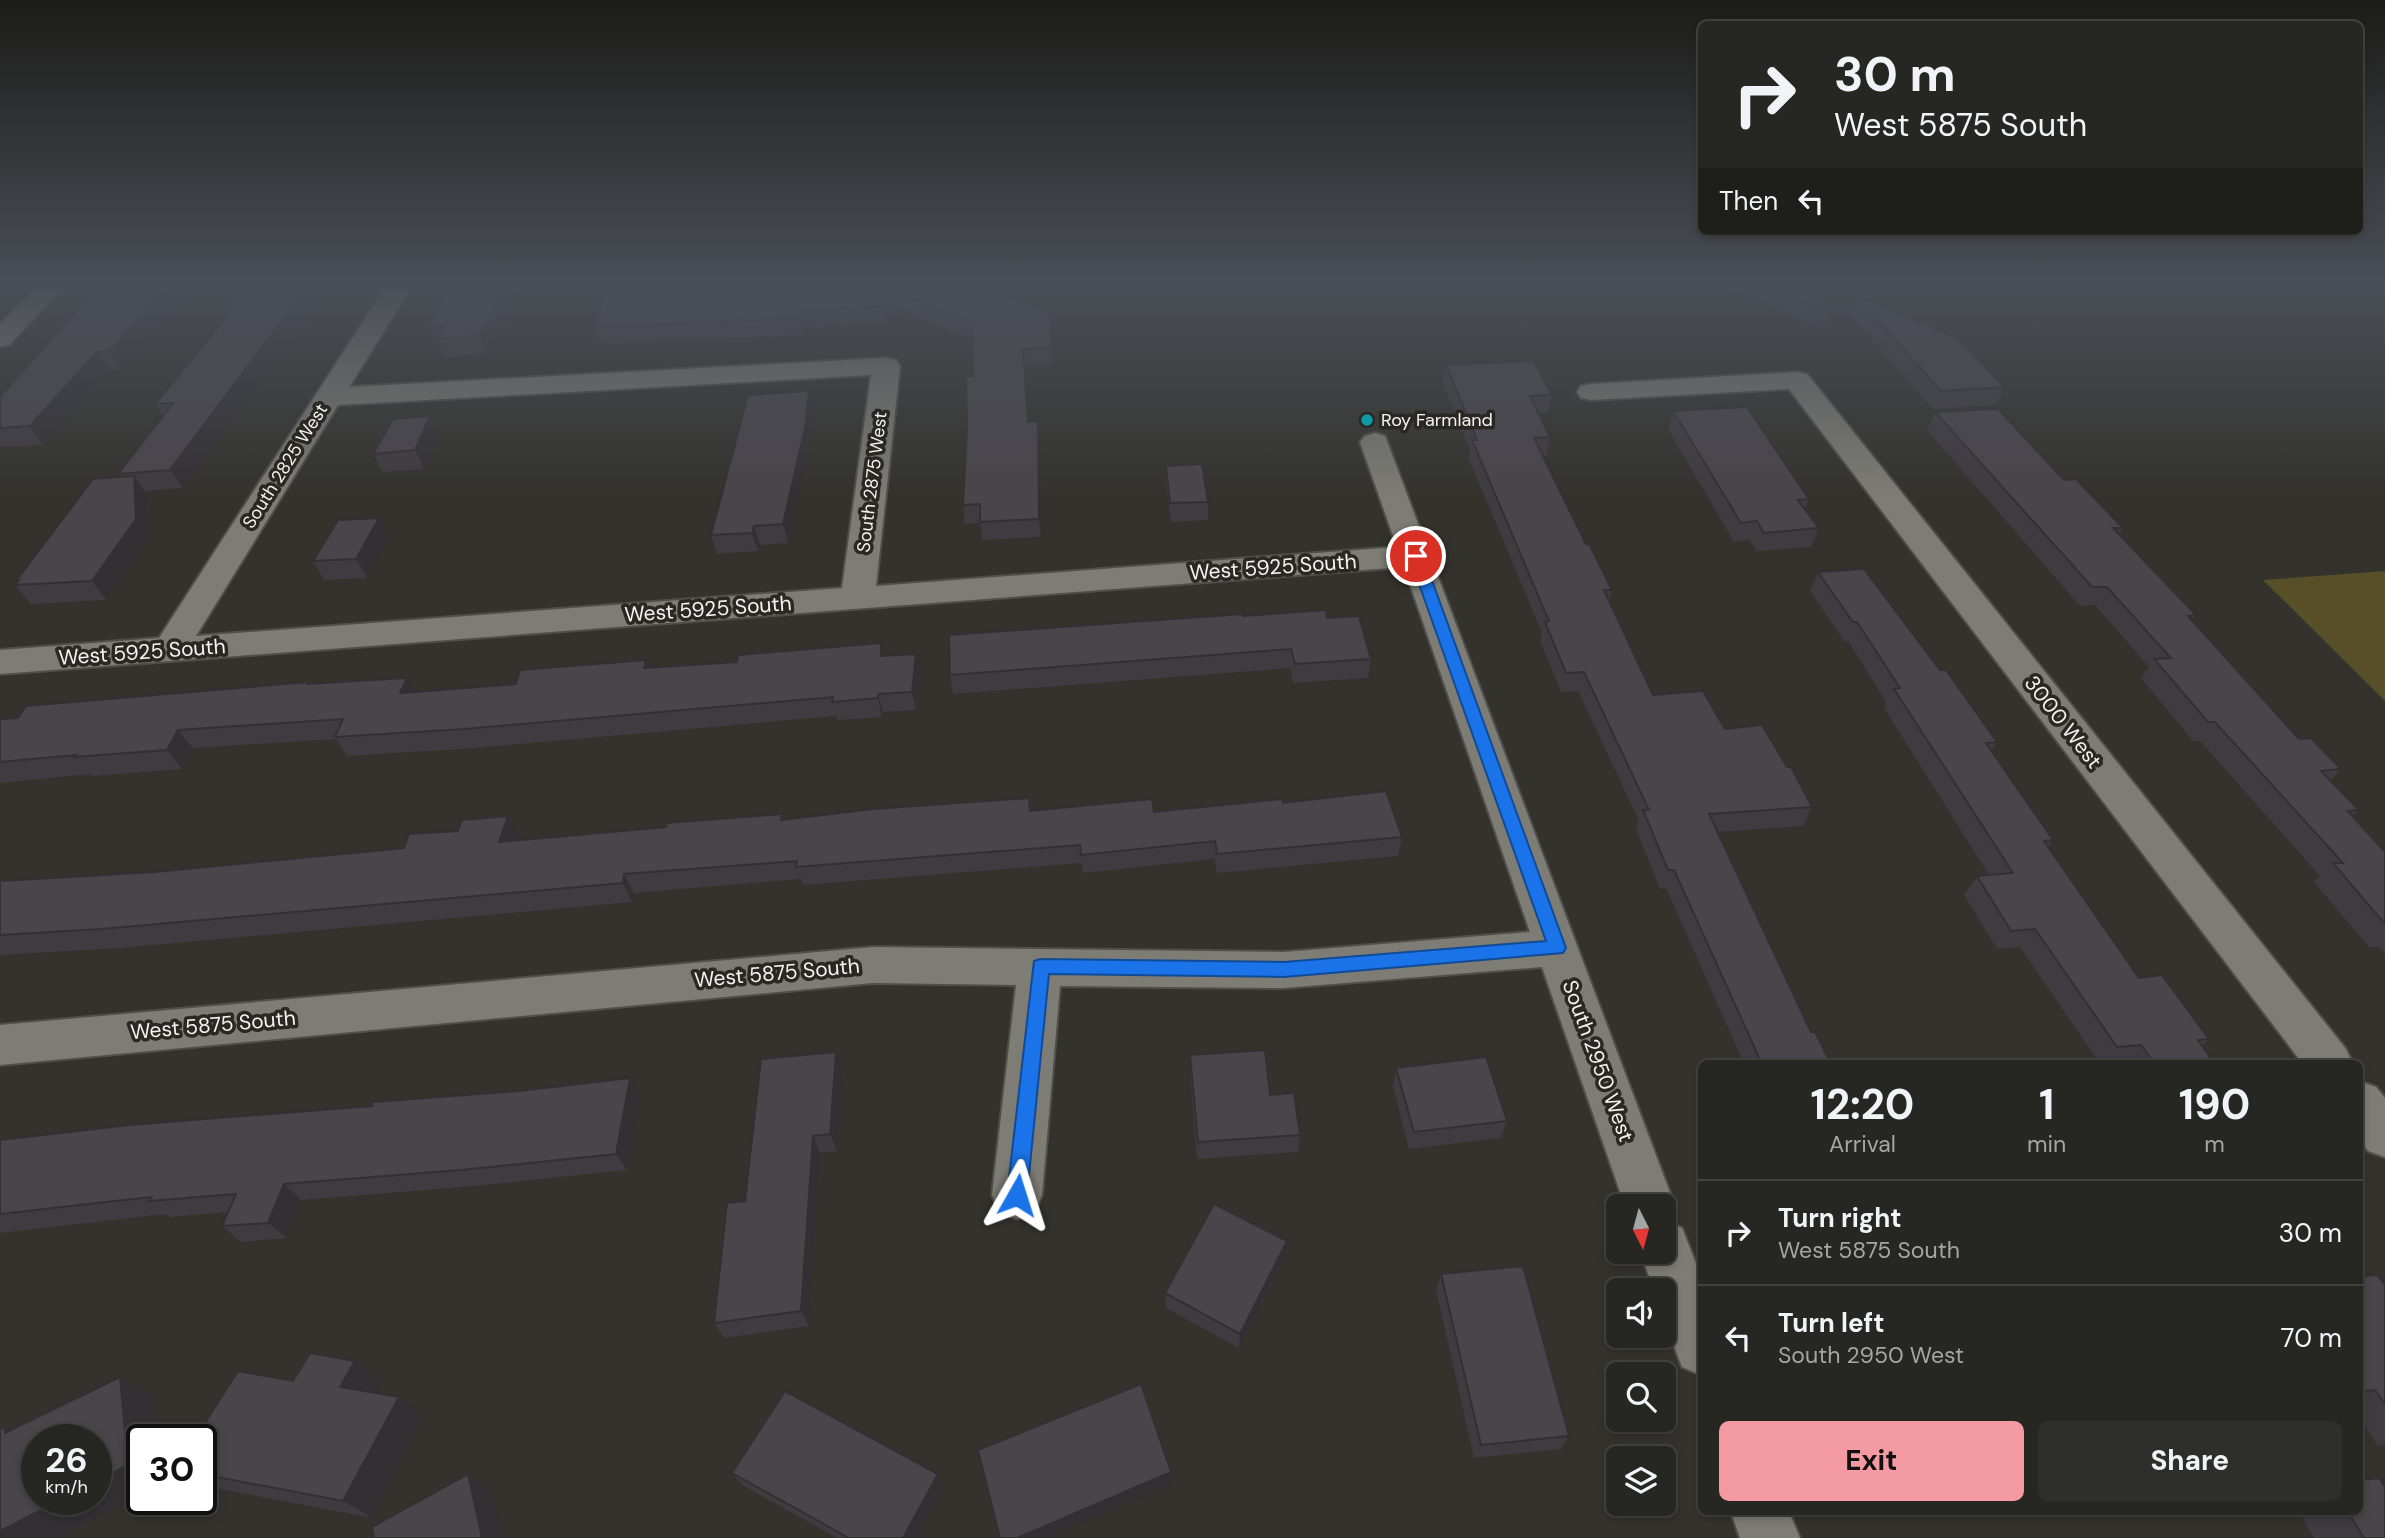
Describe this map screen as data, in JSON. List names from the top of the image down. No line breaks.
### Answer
{"streets":{"street":["South 2825 West","South 2875 West","West 5925 South","3000 West","West 5875 South","South 2950 West"]},"crossings":[["South 2825 West","South 2875 West"],["South 2825 West","West 5925 South"],["South 2875 West","West 5925 South"],["West 5925 South","South 2950 West"],["West 5875 South","South 2950 West"]],"places":["Roy Farmland"],"north":"bottom","page":{"turn":["30 m","West 5875 South"],"then":"Then","eta":["12:20","Arrival","1","min","190","m"],"list":[{"name":"Turn right","note":"West 5875 South","value":"30 m"},{"name":"Turn left","note":"South 2950 West","value":"70 m"}],"buttons":["Exit","Share"],"speed":"26 km/h","limit":"30"}}
